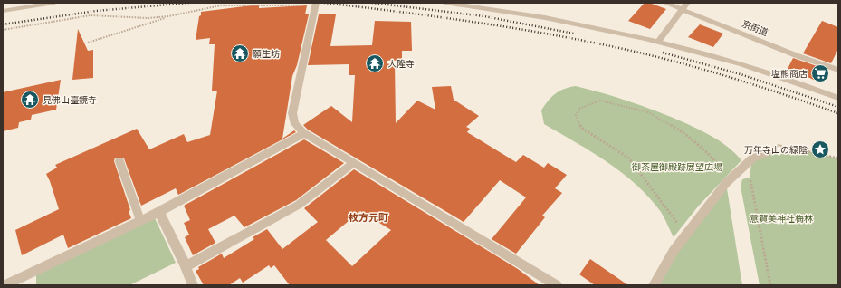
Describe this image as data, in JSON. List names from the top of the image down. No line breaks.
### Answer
{"streets":{"street":["京街道"]},"districts":["枚方元町"],"parks":["御茶屋御殿跡展望広場","意賀美神社梅林"],"places":{"temple":["願生坊","大隆寺","見佛山臺鏡寺"],"supermarket":["塩熊商店"],"place":["万年寺山の緑陰"]}}
